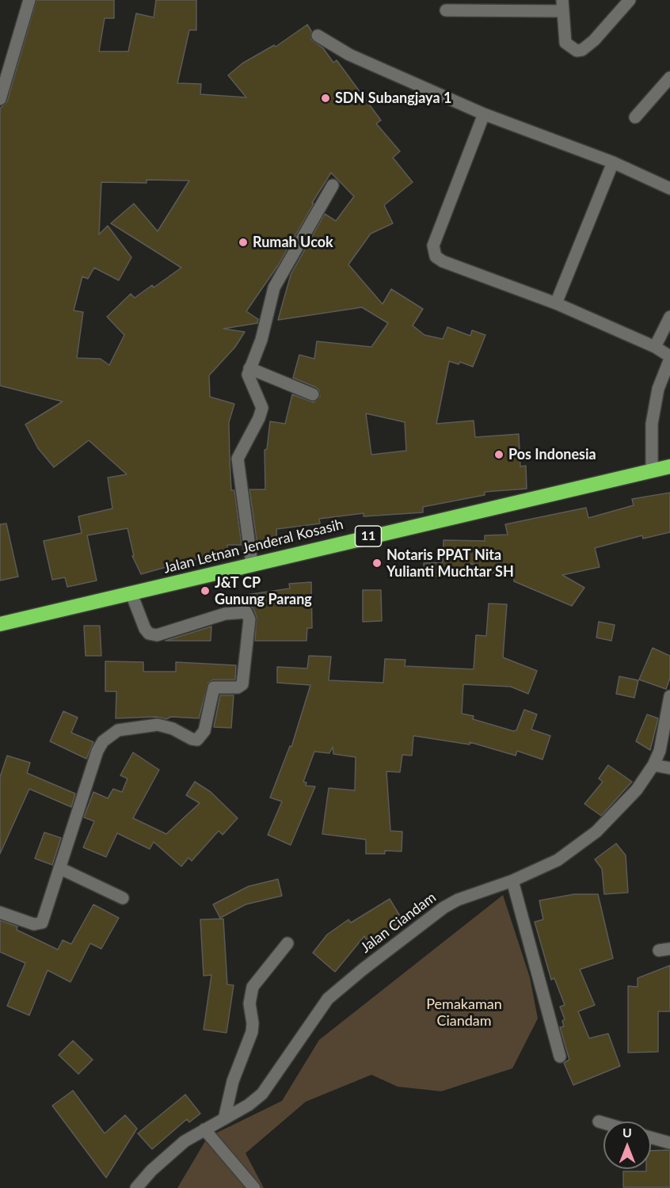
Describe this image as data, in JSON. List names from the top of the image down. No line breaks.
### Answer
{"streets":{"highway":["11","Jalan Letnan Jenderal Kosasih"],"street":["Jalan Ciandam"]},"parks":["Pemakaman Ciandam"],"places":["SDN Subangjaya 1","Rumah Ucok","Pos Indonesia","Notaris PPAT Nita Yulianti Muchtar SH","J&T CP Gunung Parang"],"north":"top"}
